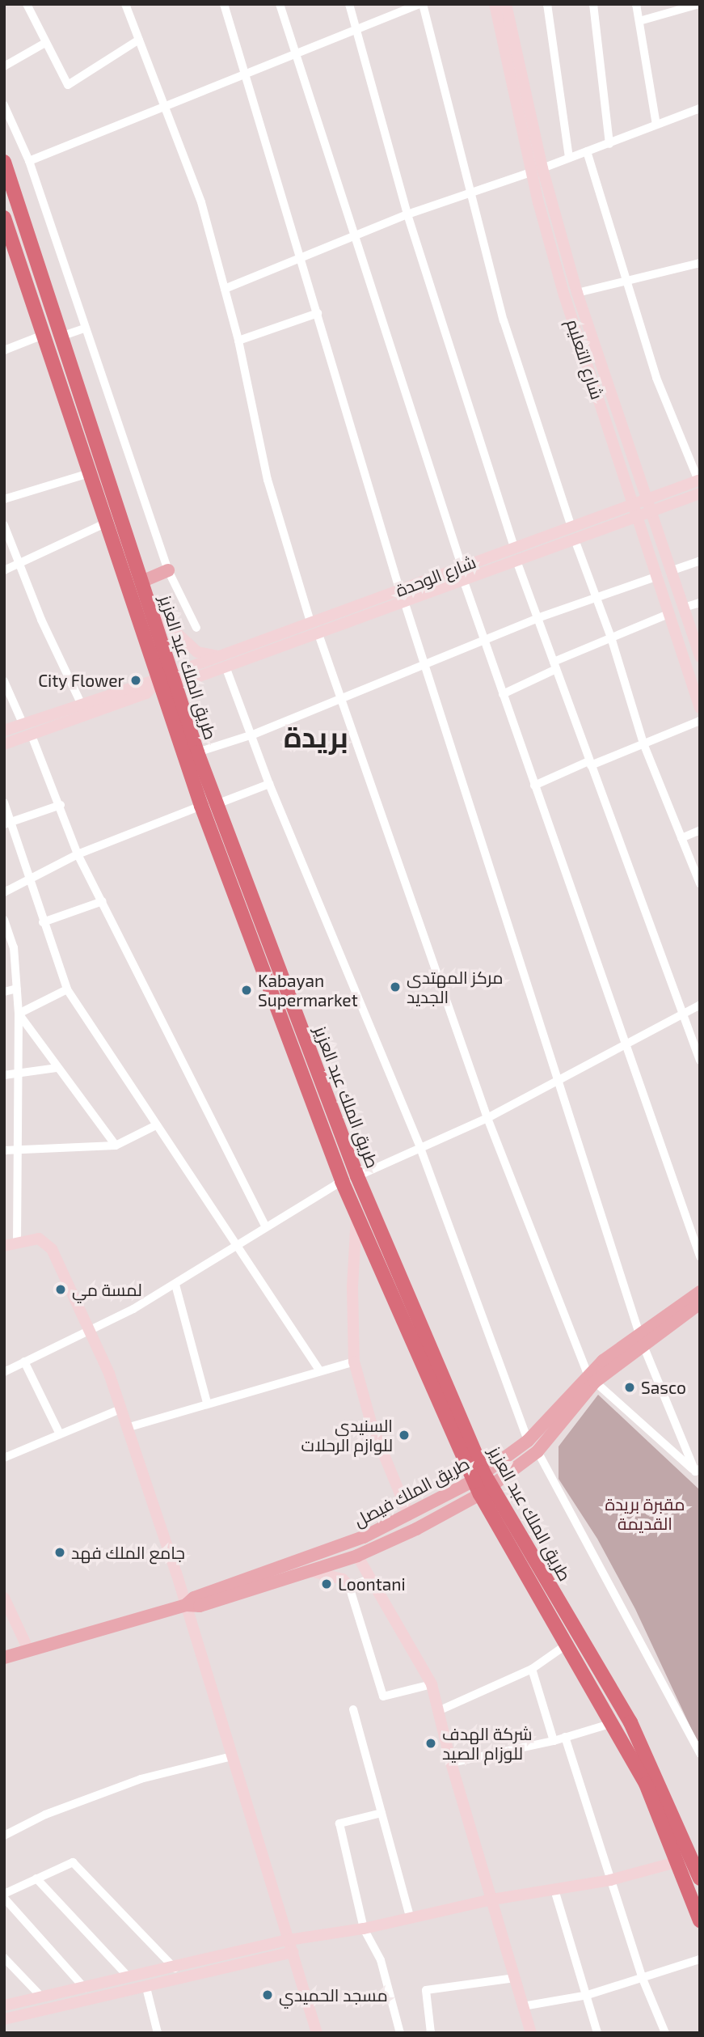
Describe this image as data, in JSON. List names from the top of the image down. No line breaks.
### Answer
{"streets":{"highway":["طريق الملك عبد العزيز"],"main road":["طريق الملك فيصل"],"street":["شارع التعليم","شارع الوحدة"]},"crossings":[["شارع التعليم","شارع الوحدة"],["شارع الوحدة","طريق الملك عبد العزيز"],["طريق الملك عبد العزيز","طريق الملك فيصل"]],"districts":["بريدة"],"parks":["مقبرة بريدة القديمة"],"places":["City Flower","مركز المهتدى الجديد","Kabayan Supermarket","لمسة مي","Sasco","السنيدي للوازم الرحلات","جامع الملك فهد","Loontani","شركة الهدف للوزام الصيد","مسجد الحميدي"]}
